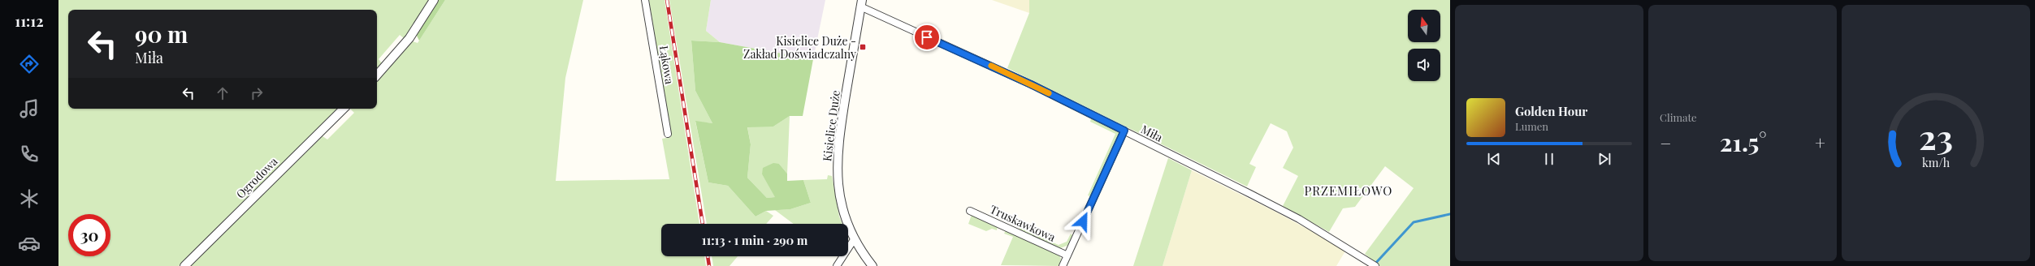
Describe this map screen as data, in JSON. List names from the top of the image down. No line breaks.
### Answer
{"streets":{"street":["Łąkowa","Kisielice Duże","Miła","Ogrodowa","Truskawkowa"]},"crossings":[["Kisielice Duże","Miła"]],"districts":["PRZEMIŁOWO"],"places":{"transit":["Kisielice Duże - Zakład Doświadczalny"]},"north":"top","page":{"tabs":"11:12","tile":"Climate","turn":["90 m","Miła"],"song":["Golden Hour","Lumen"],"heat":["−","21.5°","+"],"limit":"30","trip":"11:13 · 1 min · 290 m","gauge":["23","km/h"]}}
